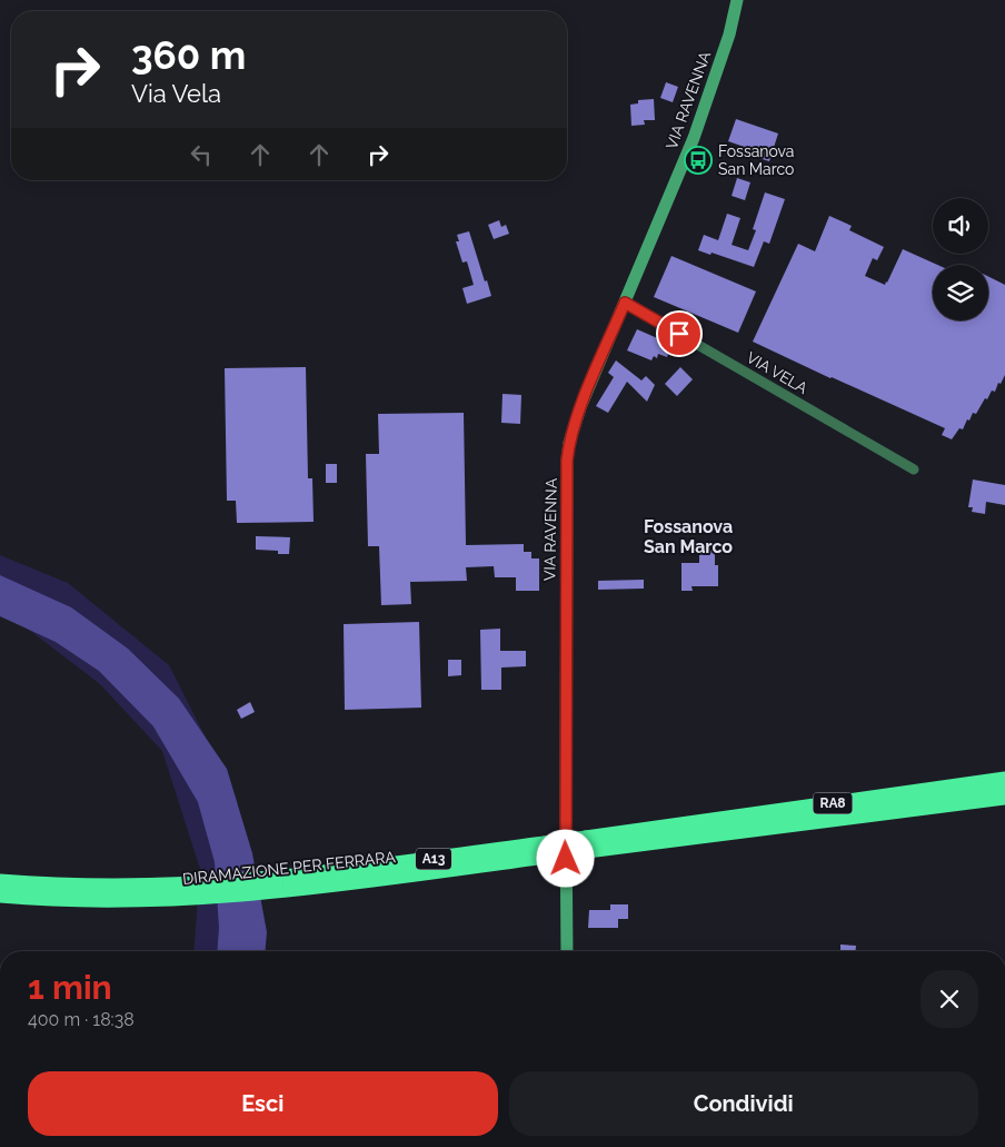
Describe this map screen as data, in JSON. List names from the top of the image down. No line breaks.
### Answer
{"streets":{"highway":["RA8","A13","DIRAMAZIONE PER FERRARA"],"main road":["VIA RAVENNA"],"street":["VIA VELA"]},"crossings":[["VIA RAVENNA","VIA VELA"],["RA8","DIRAMAZIONE PER FERRARA"]],"districts":["Fossanova San Marco"],"places":{"bus stop":["Fossanova San Marco"]},"page":{"turn":["360 m","Via Vela"],"heading":["1 min","400 m · 18:38"],"buttons":["Esci","Condividi"]}}
